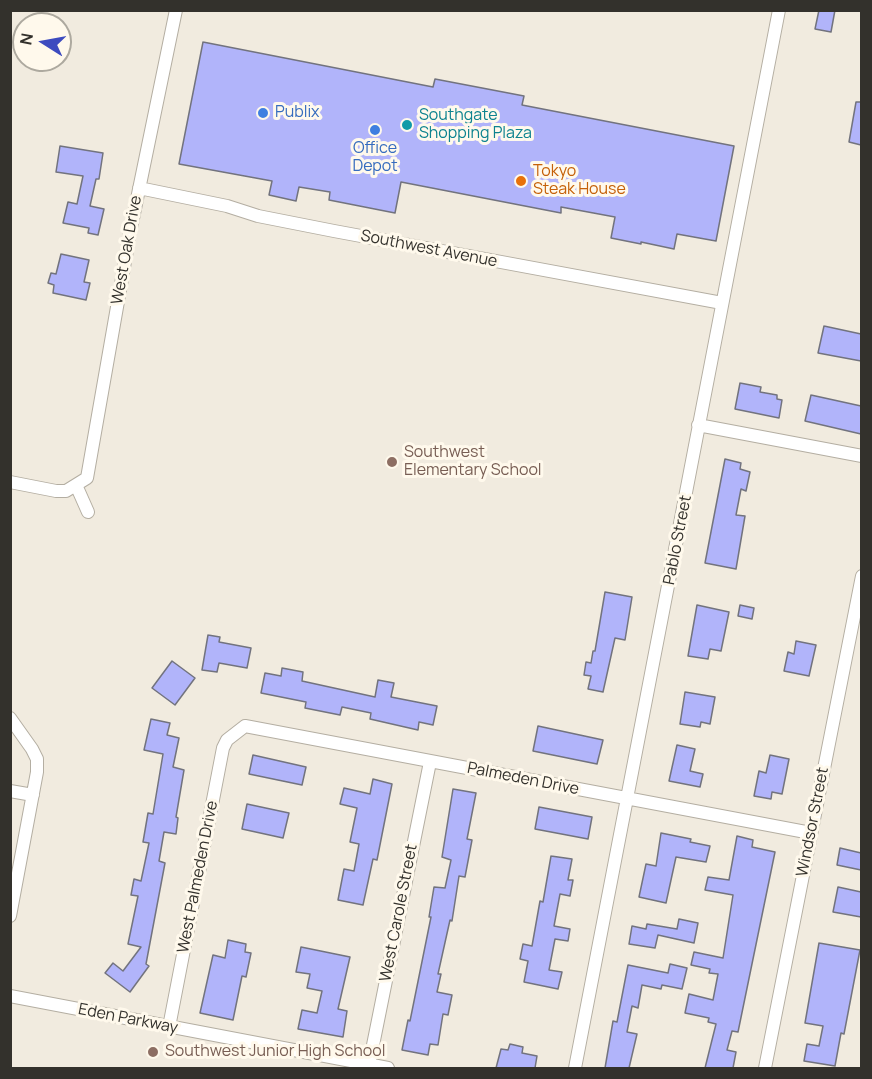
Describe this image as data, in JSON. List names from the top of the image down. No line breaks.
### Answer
{"streets":{"street":["Southwest Avenue","West Oak Drive","Pablo Street","Palmeden Drive","Windsor Street","West Palmeden Drive","West Carole Street","Eden Parkway"]},"crossings":[["Southwest Avenue","West Oak Drive"],["Southwest Avenue","Pablo Street"],["Pablo Street","Palmeden Drive"],["Palmeden Drive","Windsor Street"],["Palmeden Drive","West Palmeden Drive"],["Palmeden Drive","West Carole Street"],["West Palmeden Drive","Eden Parkway"],["West Carole Street","Eden Parkway"]],"places":["Publix","Southgate Shopping Plaza","Office Depot","Tokyo Steak House","Southwest Elementary School","Southwest Junior High School"],"north":"left"}
